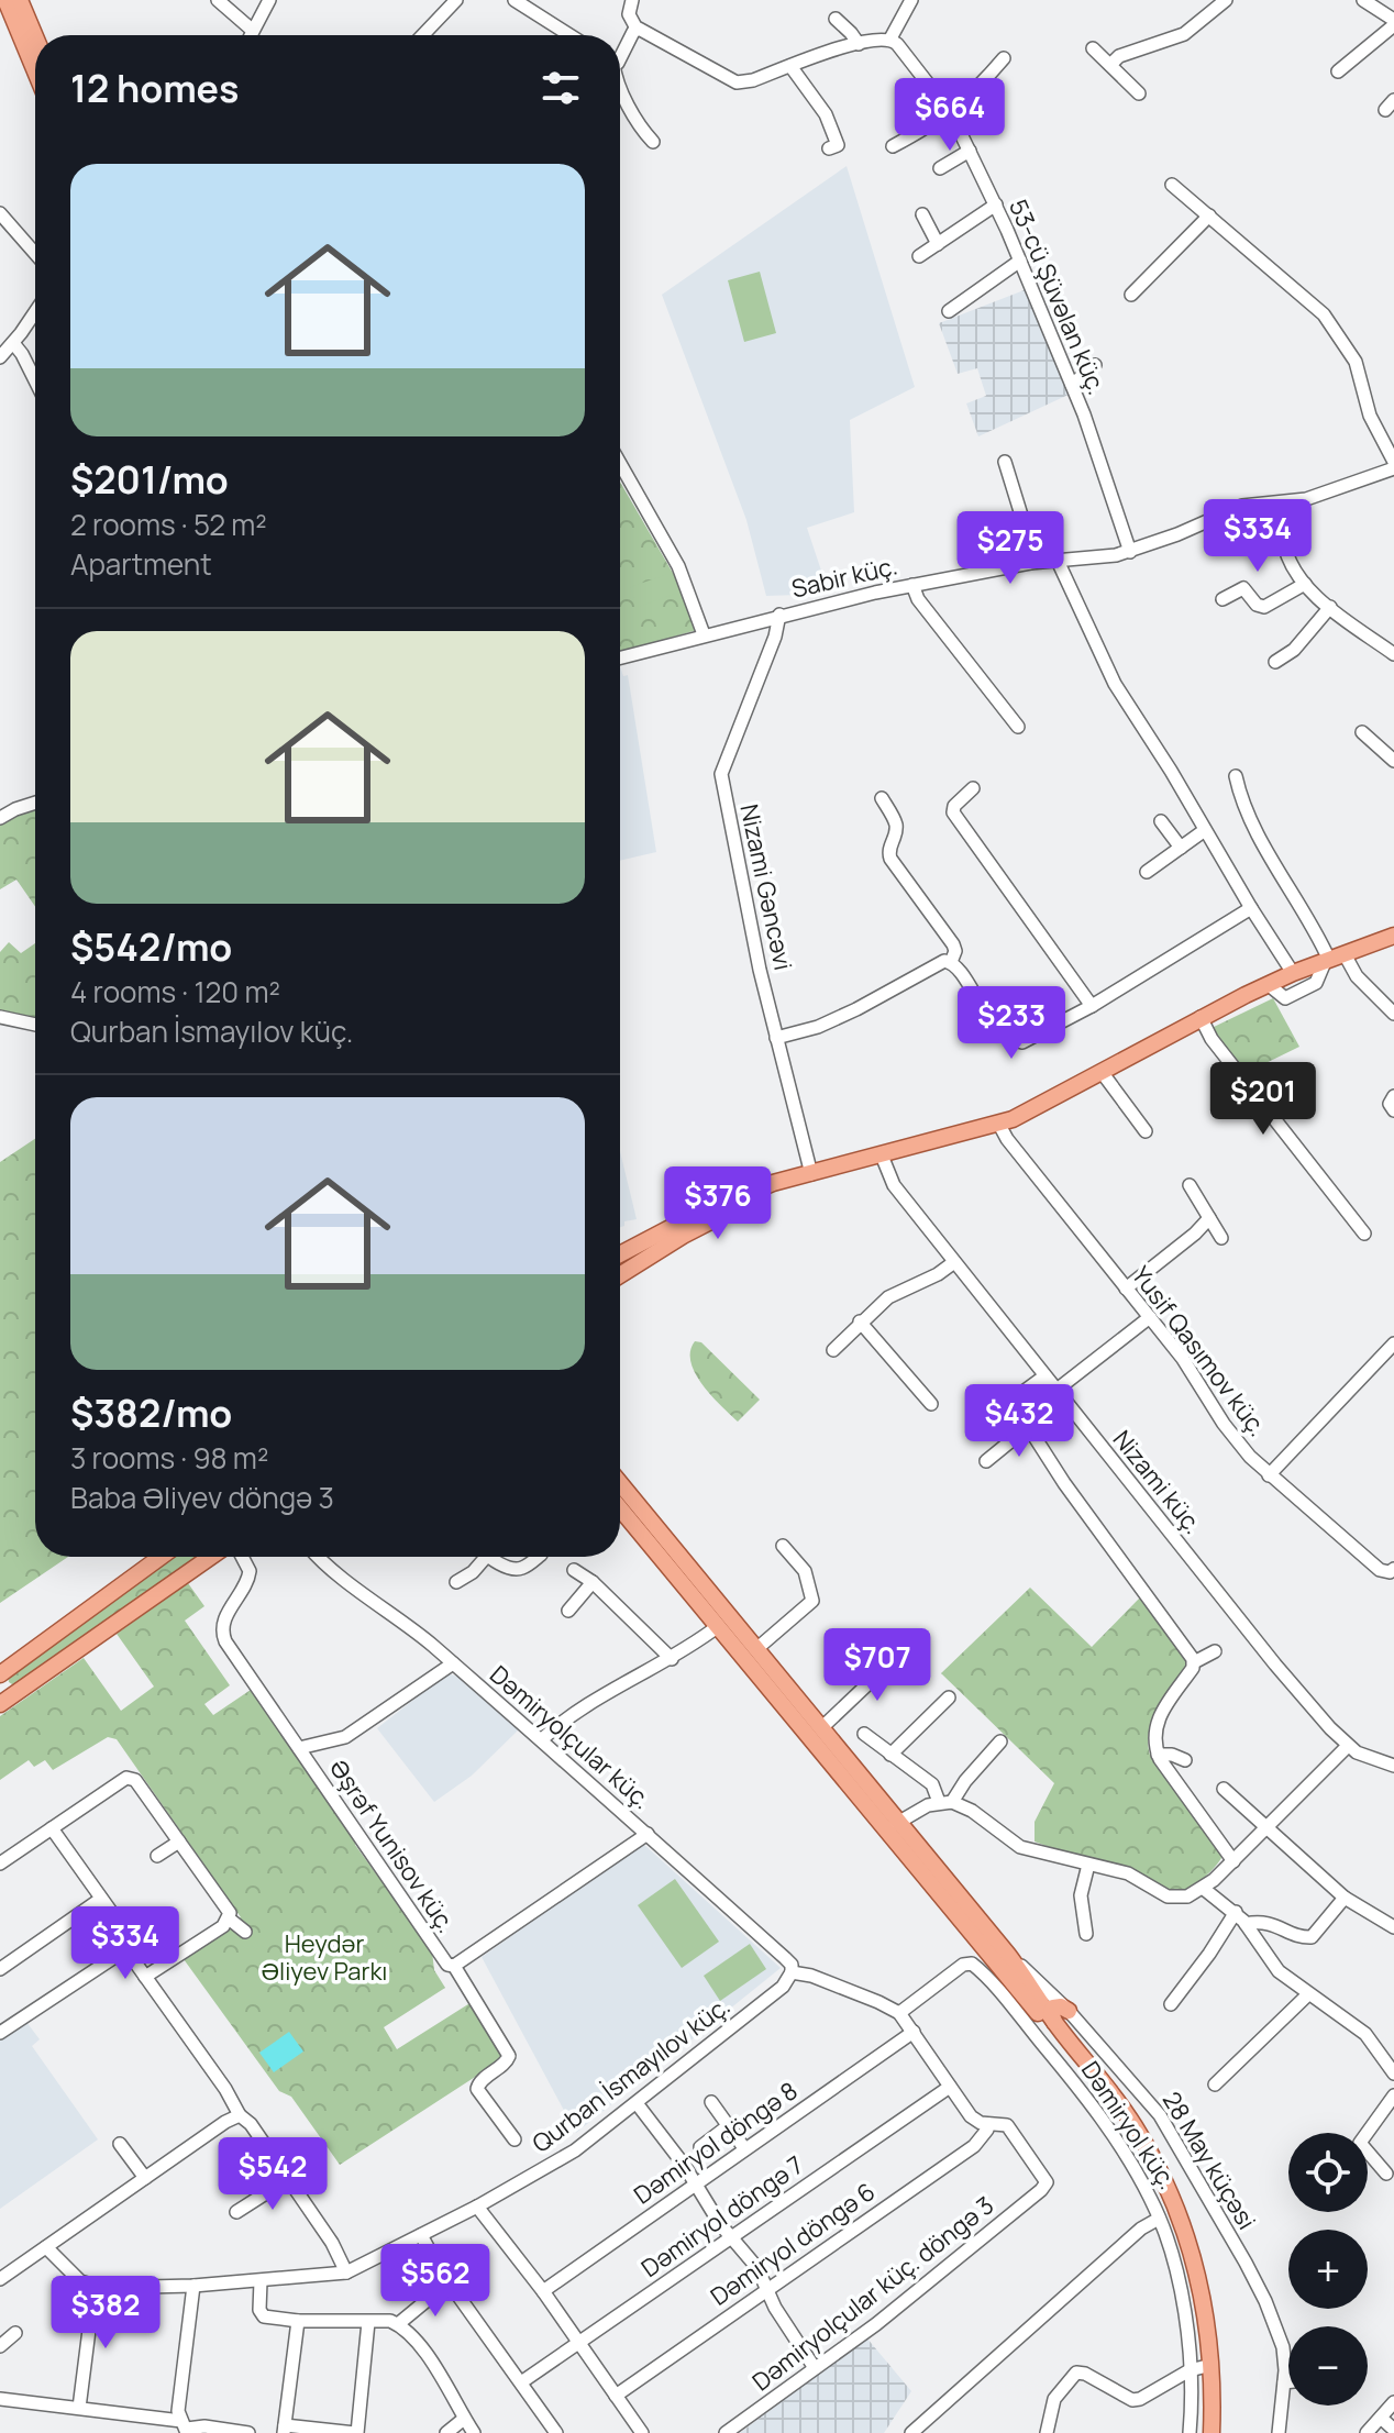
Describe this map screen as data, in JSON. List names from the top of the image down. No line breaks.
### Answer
{"streets":{"main road":["Dəmiryol küç."],"street":["53-cü Şüvəlan küç.","Sabir küç.","Nizami Gəncəvi","Yusif Qasımov küç.","Nizami küç.","Dəmiryolçular küç.","Əşrəf Yunisov küç.","Qurban İsmayılov küç.","Dəmiryol döngə 8","28 May küçəsi","Dəmiryol döngə 7","Dəmiryol döngə 6","Dəmiryolçular küç. döngə 3"]},"crossings":[["53-cü Şüvəlan küç.","Sabir küç."],["Sabir küç.","Nizami Gəncəvi"],["Dəmiryolçular küç.","Əşrəf Yunisov küç."],["Dəmiryolçular küç.","Qurban İsmayılov küç."],["Dəmiryol küç.","28 May küçəsi"],["Dəmiryol döngə 6","Dəmiryolçular küç. döngə 3"]],"parks":["Heydər Əliyev Parkı"],"page":{"heading":"12 homes","price":["$664","$334","$275","$233","$201","$376","$432","$707","$334","$542","$562","$382"],"list":[{"name":"$201/mo","note":"2 rooms · 52 m² · Apartment"},{"name":"$542/mo","note":"4 rooms · 120 m² · Qurban İsmayılov küç."},{"name":"$382/mo","note":"3 rooms · 98 m² · Baba Əliyev döngə 3"}],"map_buttons":["+","−"]}}
